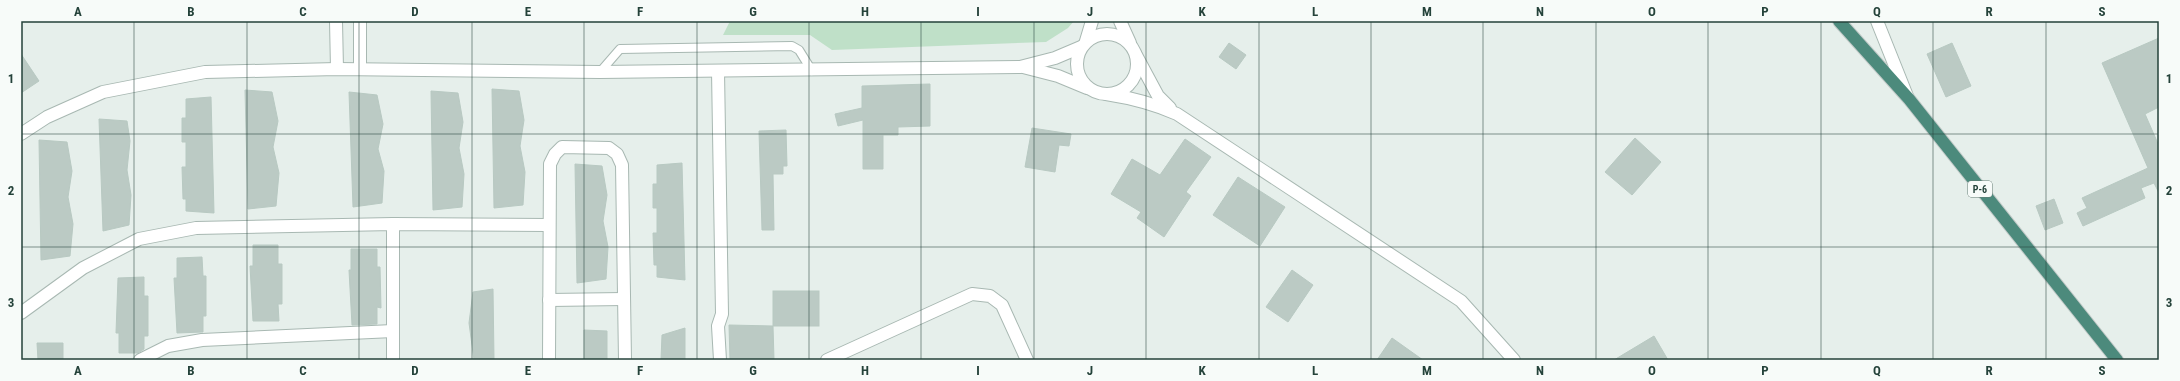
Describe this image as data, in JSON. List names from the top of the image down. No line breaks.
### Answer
{"streets":{"highway":["P-6"]},"grid":{"columns":["A","B","C","D","E","F","G","H","I","J","K","L","M","N","O","P","Q","R","S"],"rows":["1","2","3"]}}
